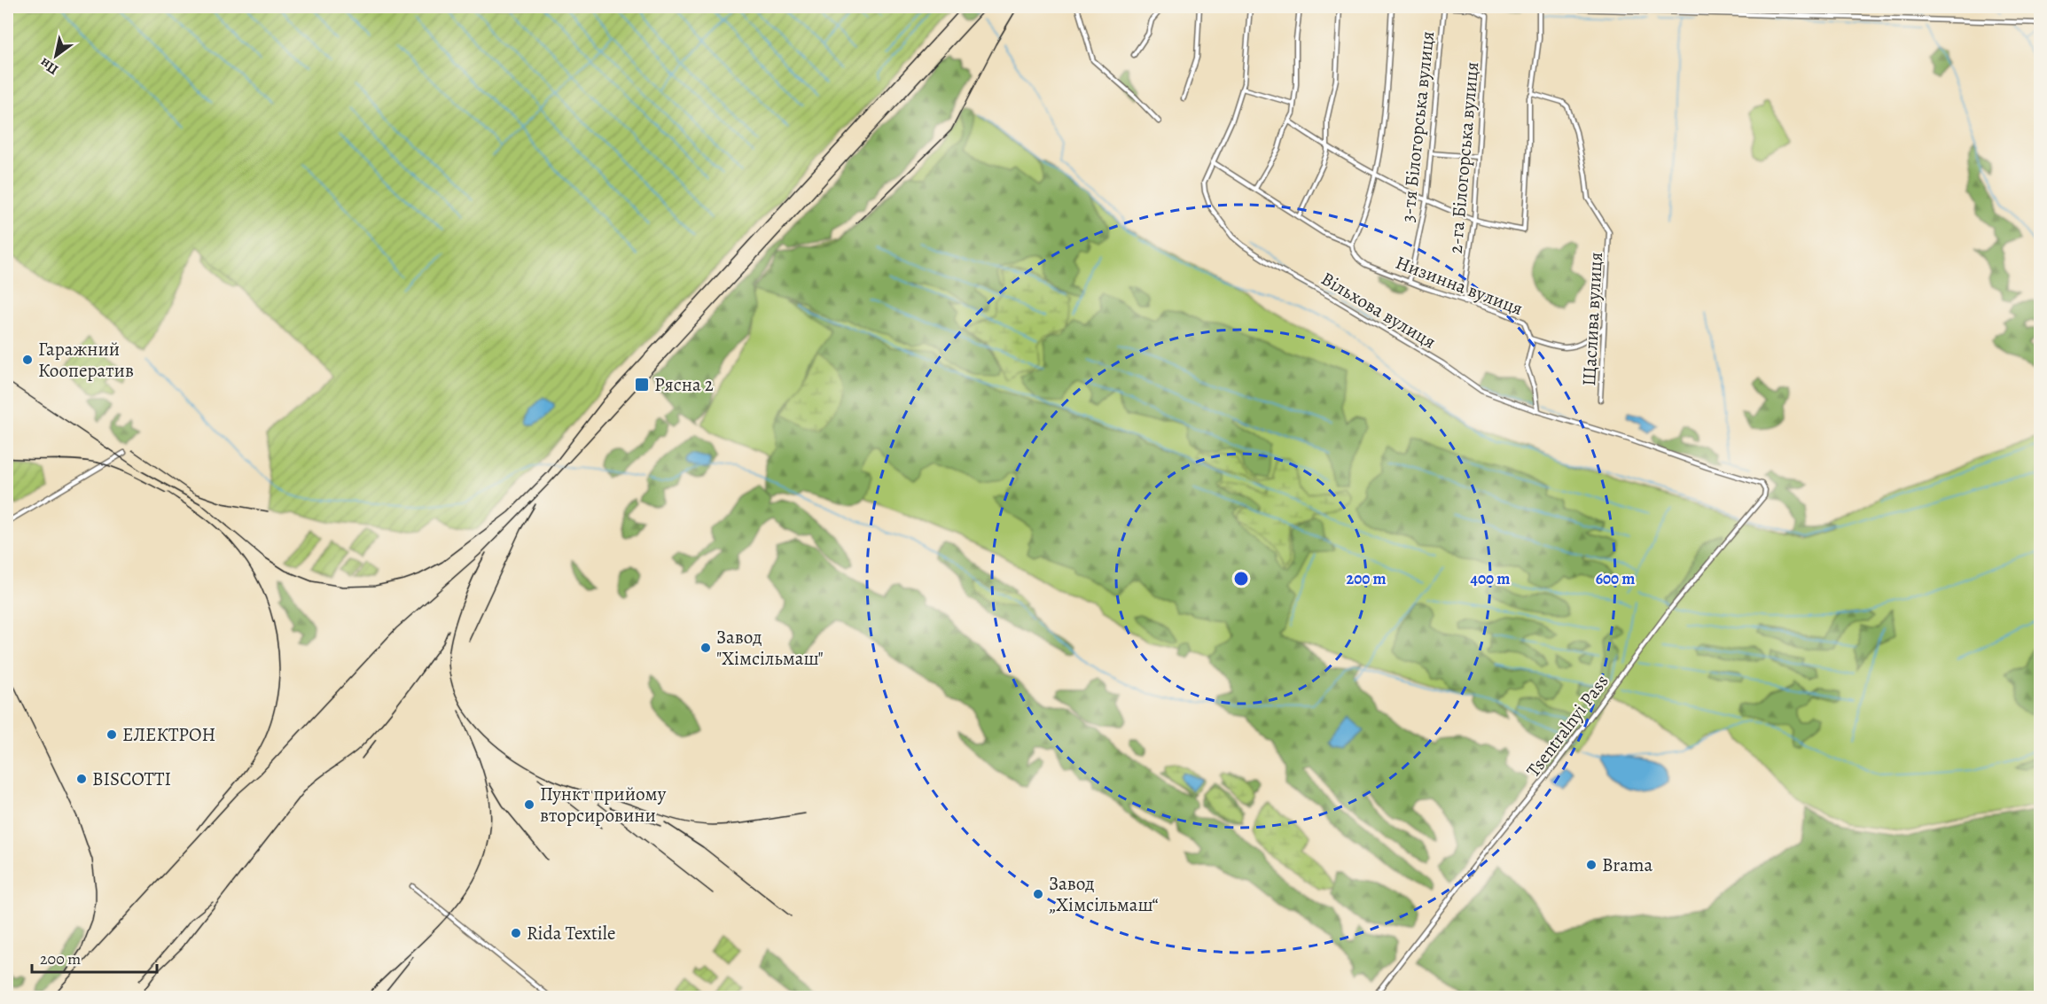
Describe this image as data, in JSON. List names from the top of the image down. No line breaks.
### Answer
{"streets":{"street":["3-тя Білогорська вулиця","2-га Білогорська вулиця","Низинна вулиця","Вільхова вулиця","Щаслива вулиця","Tsentralnyi Pass"]},"crossings":[["3-тя Білогорська вулиця","Низинна вулиця"],["2-га Білогорська вулиця","Низинна вулиця"],["Низинна вулиця","Вільхова вулиця"],["Вільхова вулиця","Tsentralnyi Pass"]],"places":{"other":["Гаражний Кооператив","Завод \"Хімсільмаш\"","ЕЛЕКТРОН","BISCOTTI","Пункт прийому вторсировини","Brama","Завод „Хімсільмаш“","Rida Textile"],"transit":["Рясна 2"]},"scale_bar":"200 m","north":"bottom left","rings":["200 m","400 m","600 m"]}
